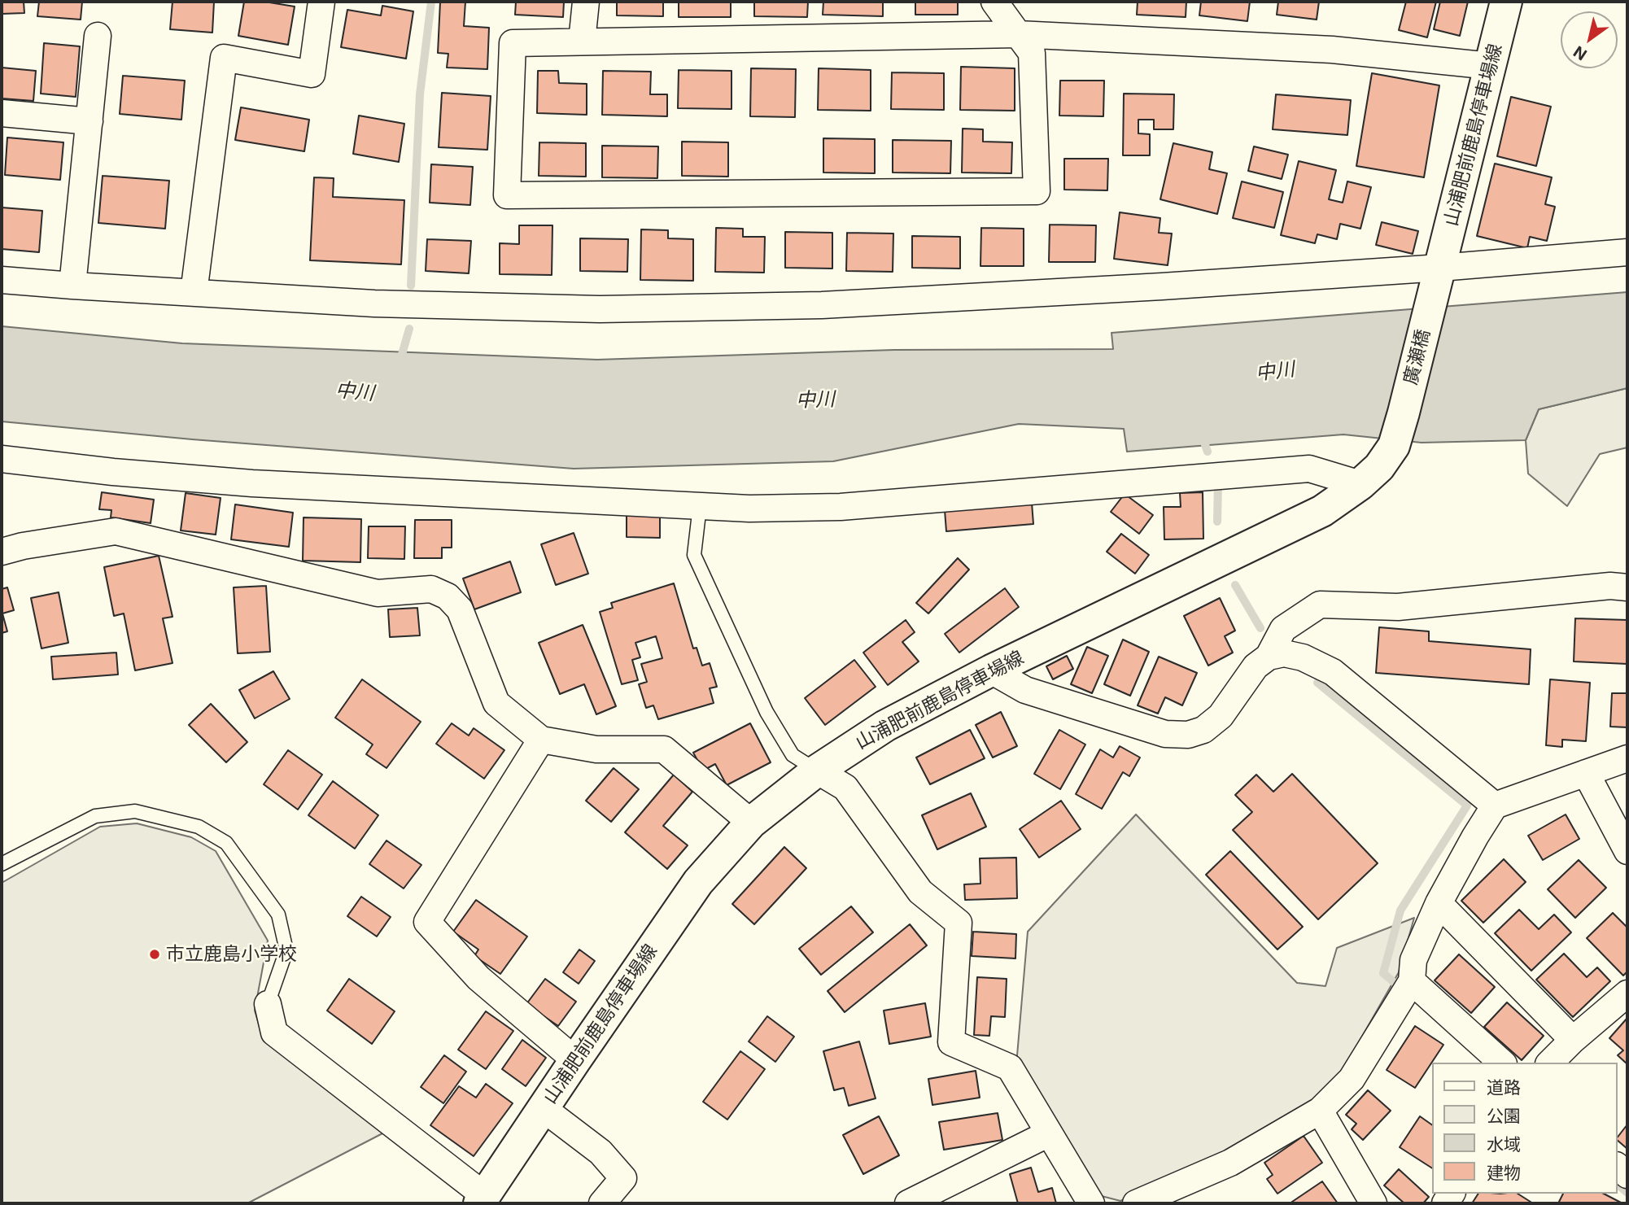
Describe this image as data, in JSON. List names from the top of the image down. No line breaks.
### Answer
{"streets":{"main road":["山浦肥前鹿島停車場線","廣瀬橋"]},"crossings":[["山浦肥前鹿島停車場線","廣瀬橋"]],"water":["中川"],"places":["市立鹿島小学校"],"legend":["道路","公園","水域","建物"],"north":"bottom left"}
